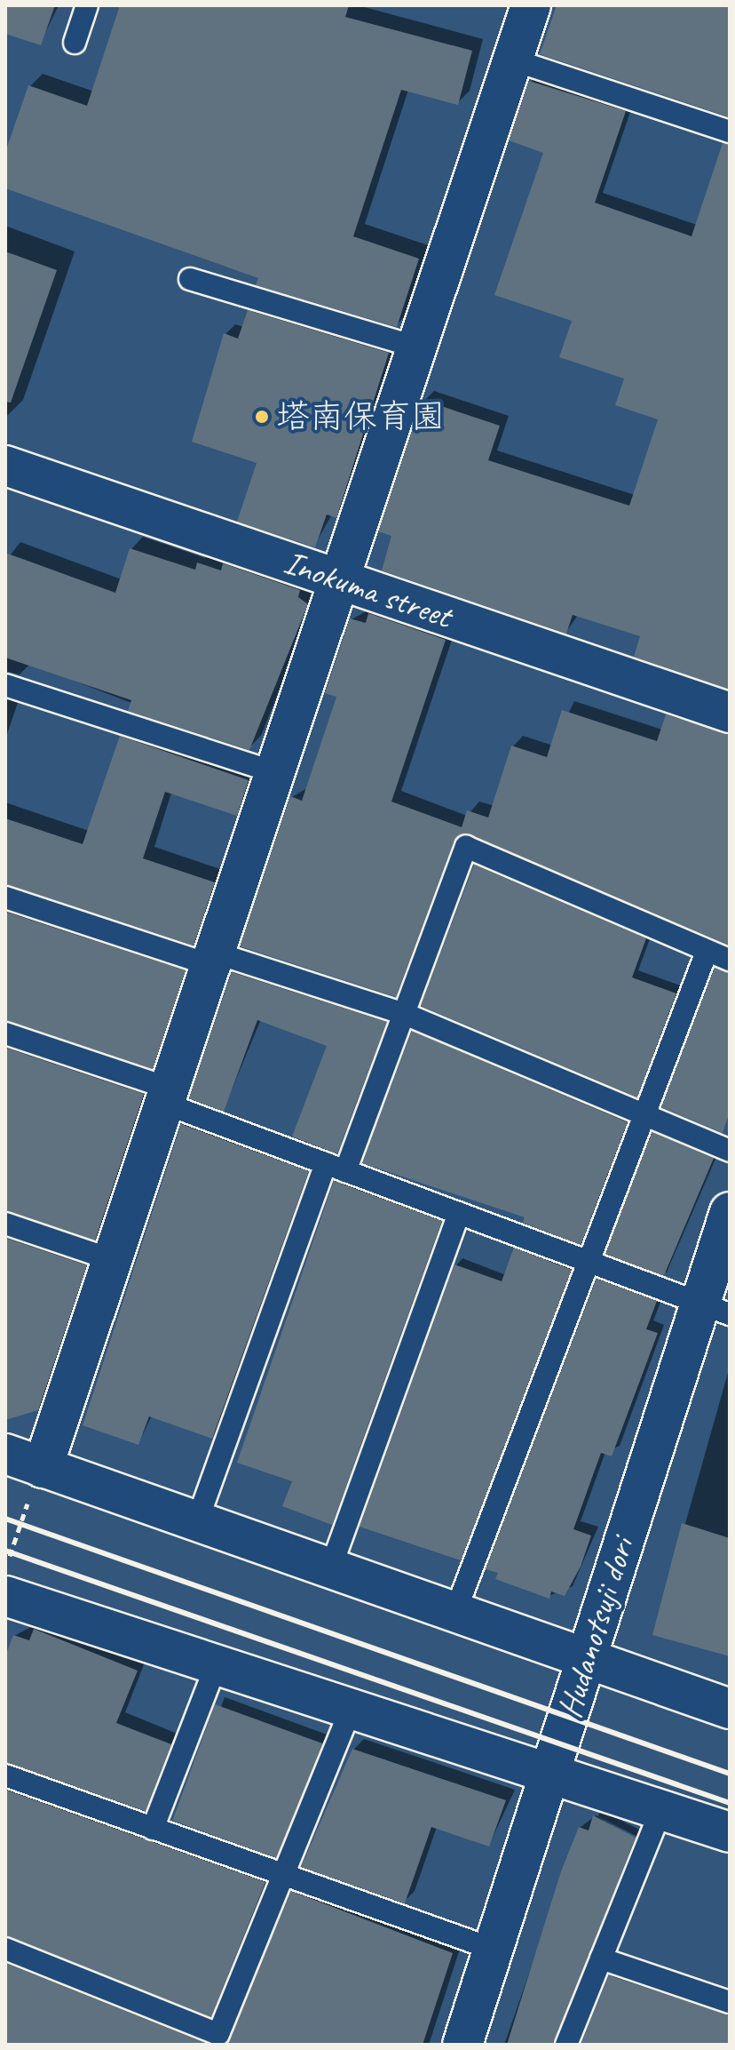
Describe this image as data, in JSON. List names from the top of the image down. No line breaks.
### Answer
{"streets":{"street":["Inokuma street","Hudanotsuji dori"]},"places":["塔南保育園"]}
